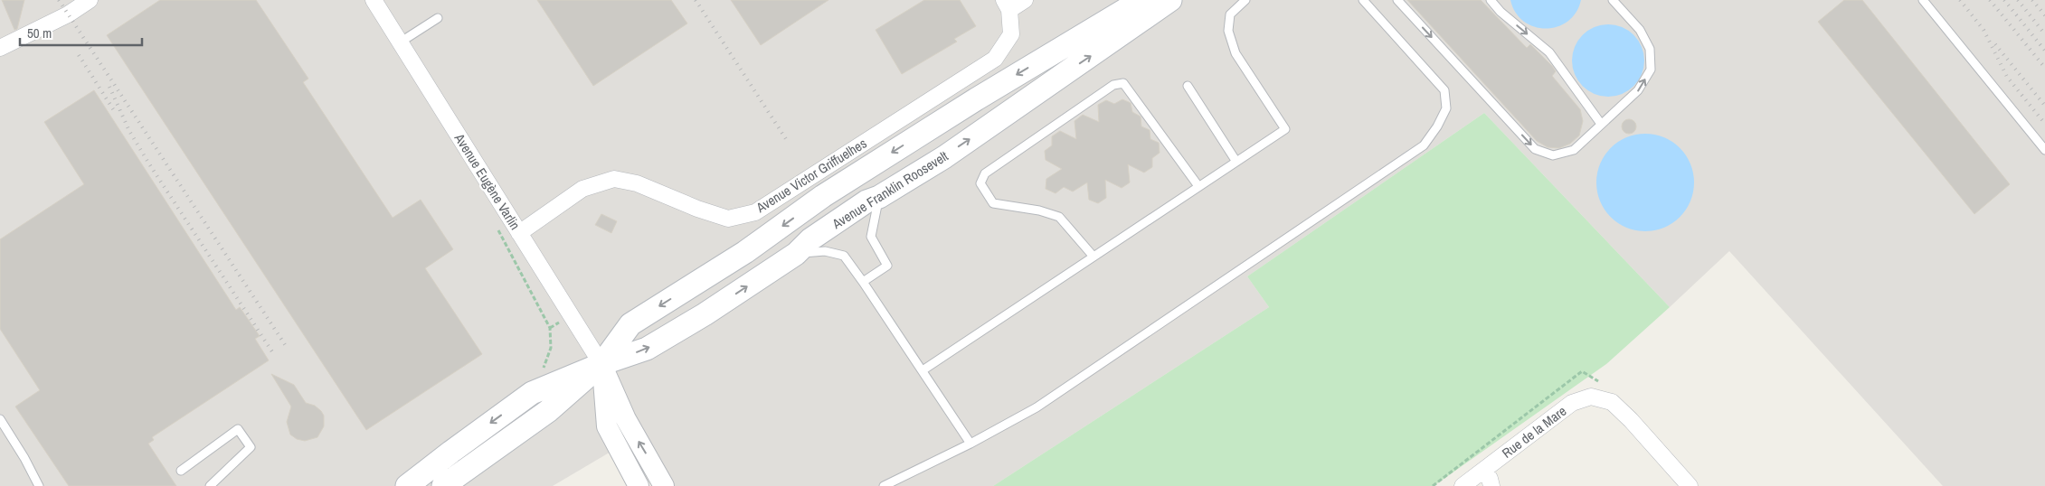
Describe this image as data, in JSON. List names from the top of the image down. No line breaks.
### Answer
{"streets":{"main road":["Avenue Franklin Roosevelt"],"street":["Avenue Victor Griffuelhes","Avenue Eugène Varlin","Rue de la Mare"]},"crossings":[["Avenue Victor Griffuelhes","Avenue Eugène Varlin"],["Avenue Eugène Varlin","Avenue Franklin Roosevelt"]],"scale_bar":"50 m"}
